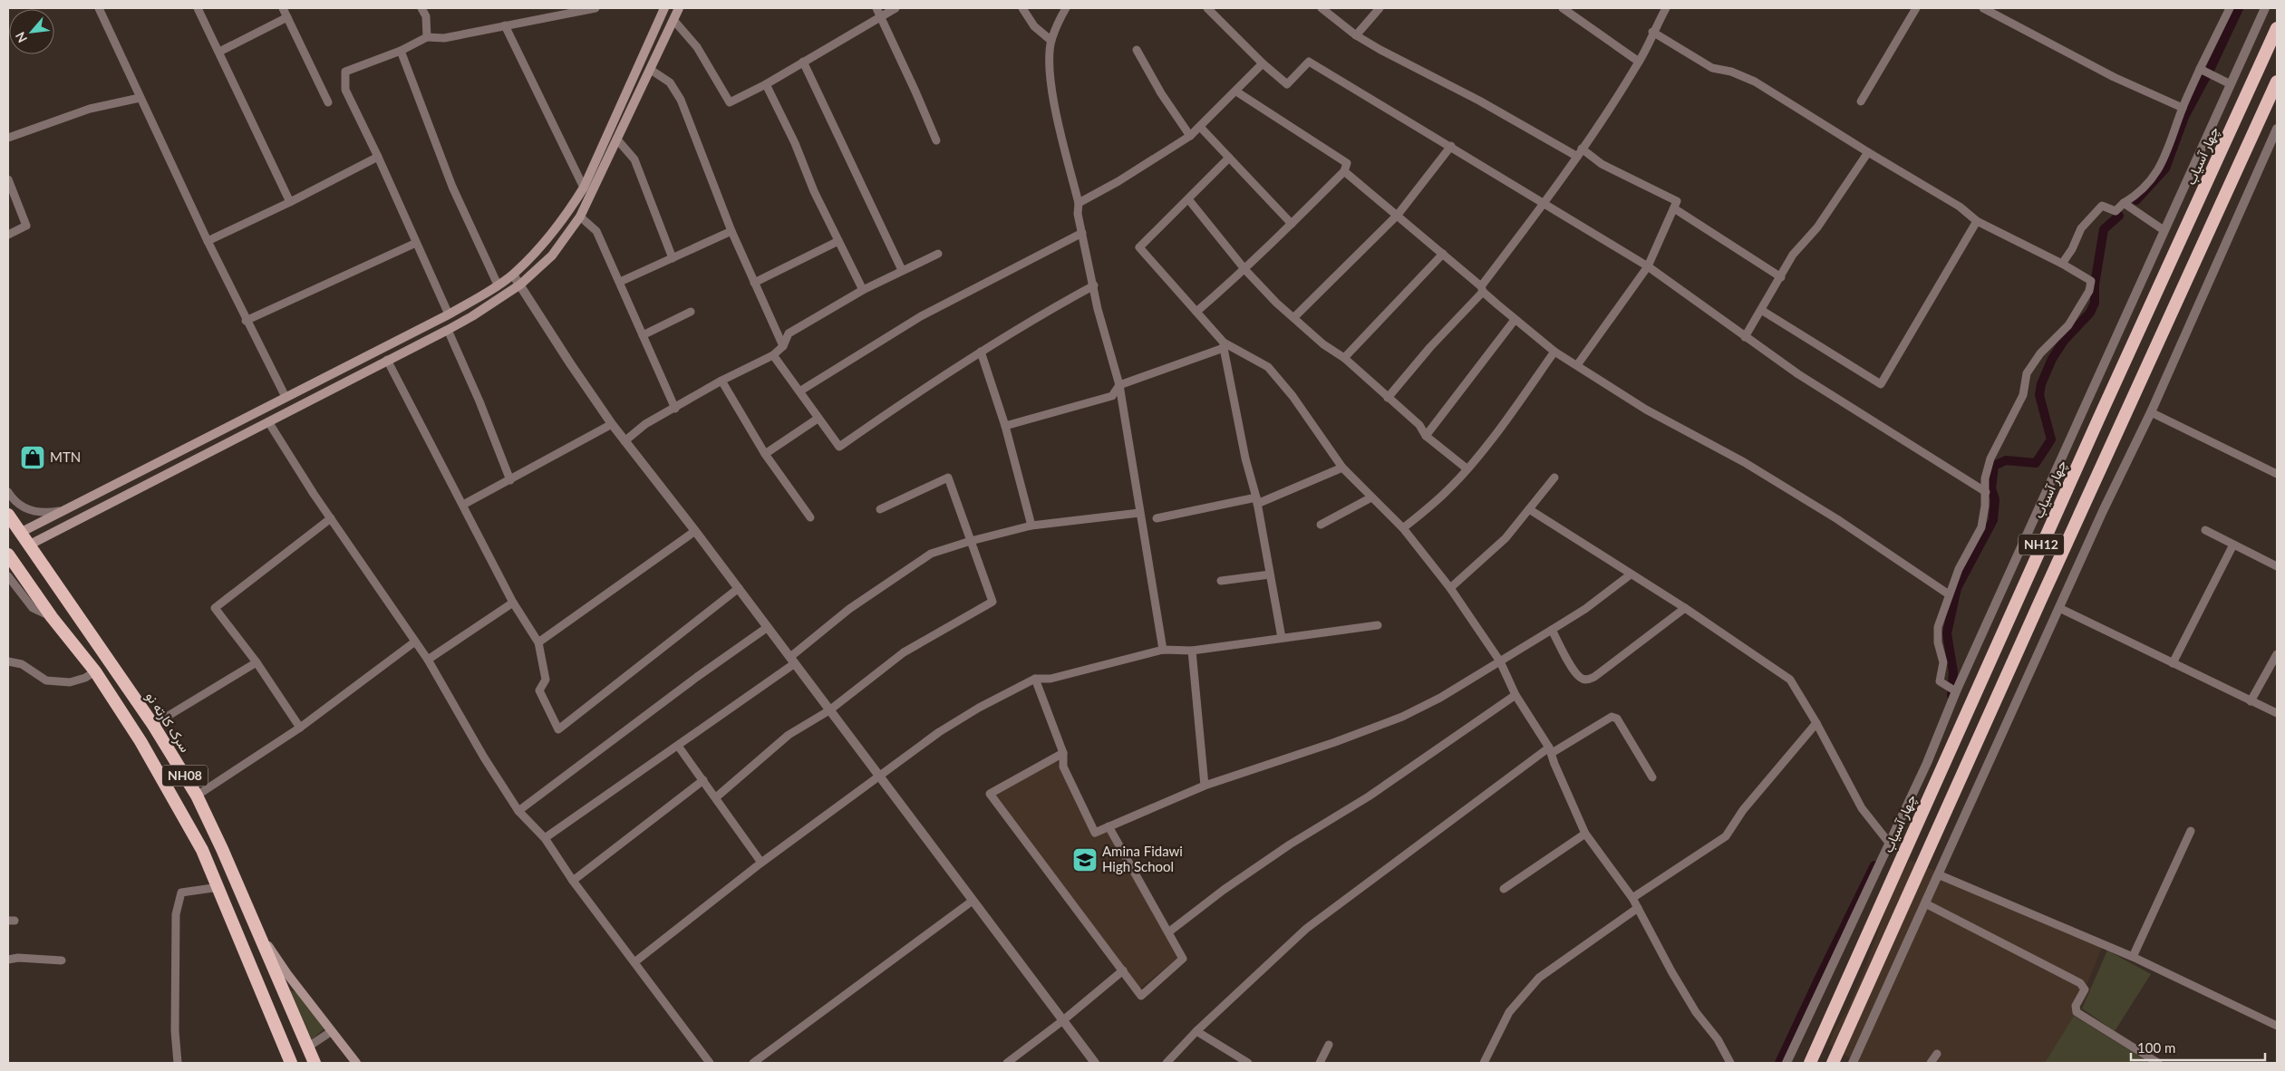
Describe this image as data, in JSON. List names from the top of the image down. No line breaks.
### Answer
{"streets":{"highway":["چهار آسیاب","NH12","سرک کارته نو","NH08"]},"places":{"shop":["MTN"],"school or university":["Amina Fidawi High School"]},"scale_bar":"100 m","north":"bottom left"}
